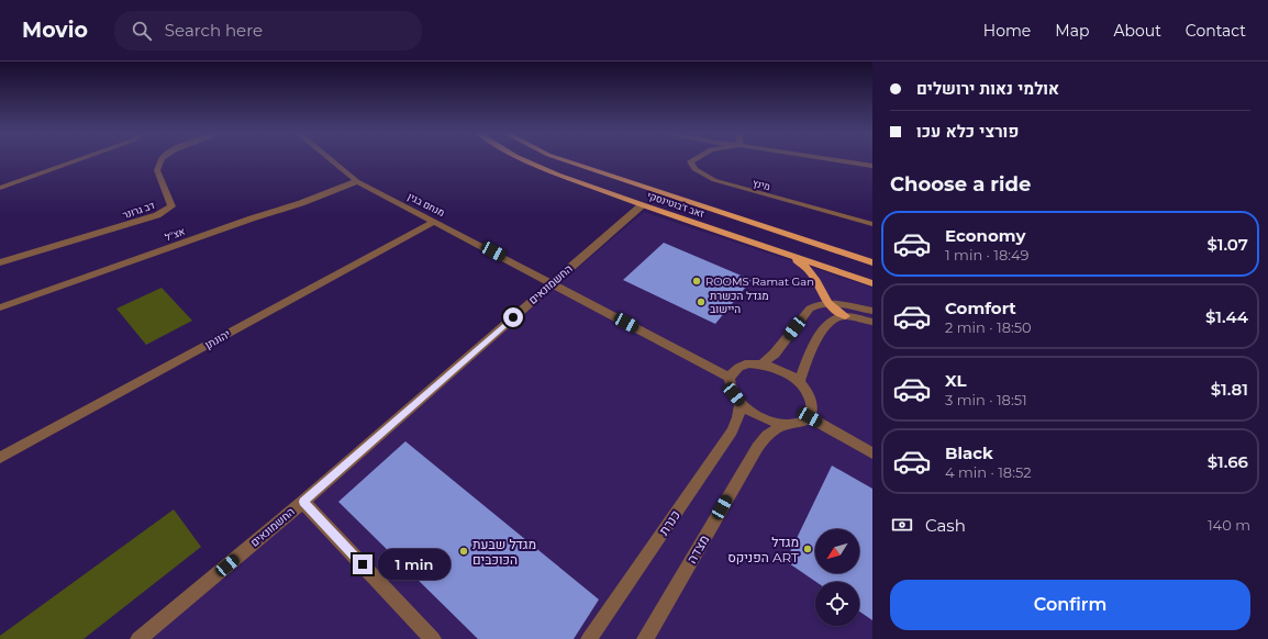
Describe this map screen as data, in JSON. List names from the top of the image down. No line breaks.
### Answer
{"streets":{"main road":["זאב ז'בוטינסקי"],"street":["מינץ","מנחם בגין","דב גרונר","אצ\"ל","החשמונאים","יהונתן","כנרת","מצדה"]},"crossings":[["מנחם בגין","אצ\"ל"],["מנחם בגין","החשמונאים"],["מנחם בגין","יהונתן"],["מנחם בגין","כנרת"],["מנחם בגין","מצדה"],["זאב ז'בוטינסקי","החשמונאים"],["כנרת","מצדה"]],"places":["ROOMS Ramat Gan","מגדל הכשרת היישוב","מגדל הפניקס ART","מגדל שבעת הכוכבים"],"north":"bottom left","page":{"header":"Movio","search":"Search here","nav":["Home","Map","About","Contact"],"banner":["אולמי נאות ירושלים","פורצי כלא עכו"],"heading":"Choose a ride","list":[{"name":"Economy","note":"1 min · 18:49","value":"$1.07"},{"name":"Comfort","note":"2 min · 18:50","value":"$1.44"},{"name":"XL","note":"3 min · 18:51","value":"$1.81"},{"name":"Black","note":"4 min · 18:52","value":"$1.66"}],"pay":["Cash","140 m"],"bubble":"1 min","buttons":"Confirm"}}
